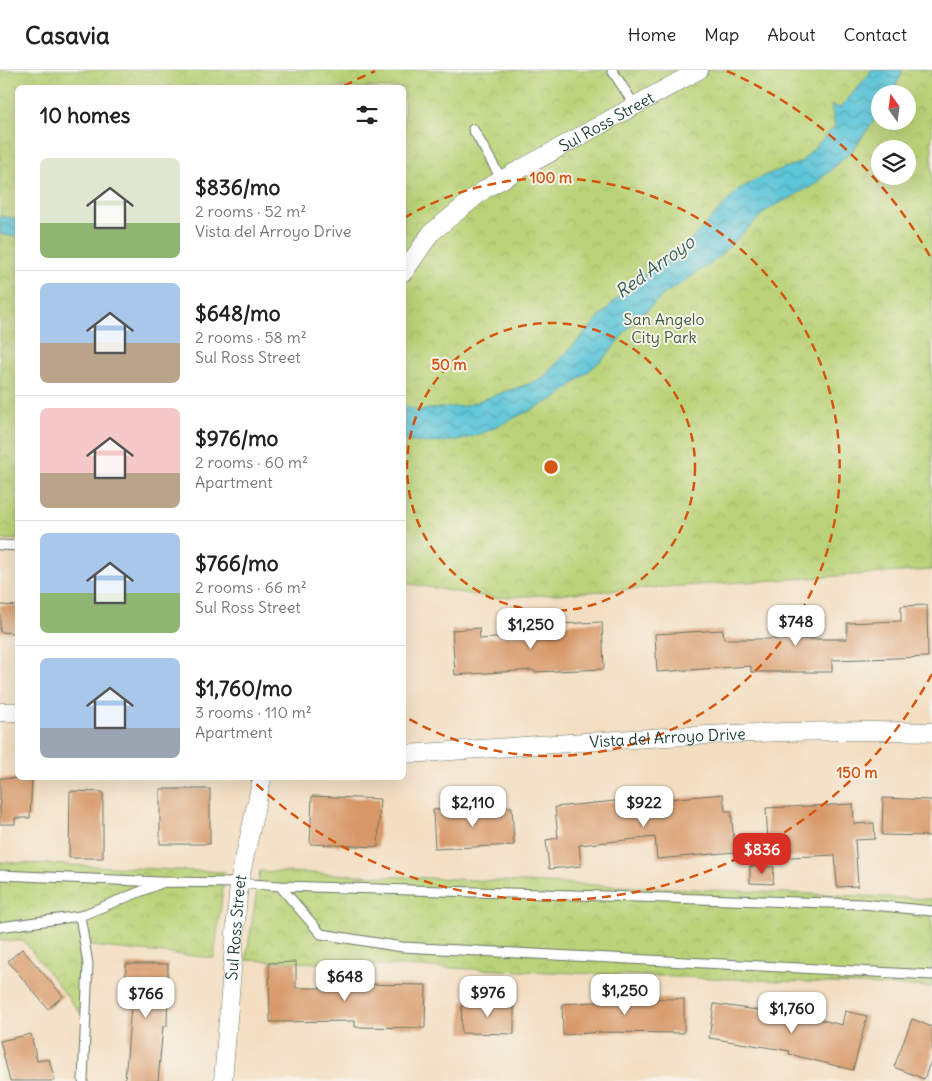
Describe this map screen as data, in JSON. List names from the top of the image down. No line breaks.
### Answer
{"streets":{"street":["Sul Ross Street","Vista del Arroyo Drive"]},"water":["Red Arroyo"],"parks":["San Angelo City Park"],"north":"top","page":{"header":"Casavia","nav":["Home","Map","About","Contact"],"heading":"10 homes","list":[{"name":"$836/mo","note":"2 rooms · 52 m² · Vista del Arroyo Drive"},{"name":"$648/mo","note":"2 rooms · 58 m² · Sul Ross Street"},{"name":"$976/mo","note":"2 rooms · 60 m² · Apartment"},{"name":"$766/mo","note":"2 rooms · 66 m² · Sul Ross Street"},{"name":"$1,760/mo","note":"3 rooms · 110 m² · Apartment"}],"price":["$748","$1,250","$2,110","$922","$836","$648","$1,250","$976","$766","$1,760"]},"rings":["100 m","50 m","150 m"]}
